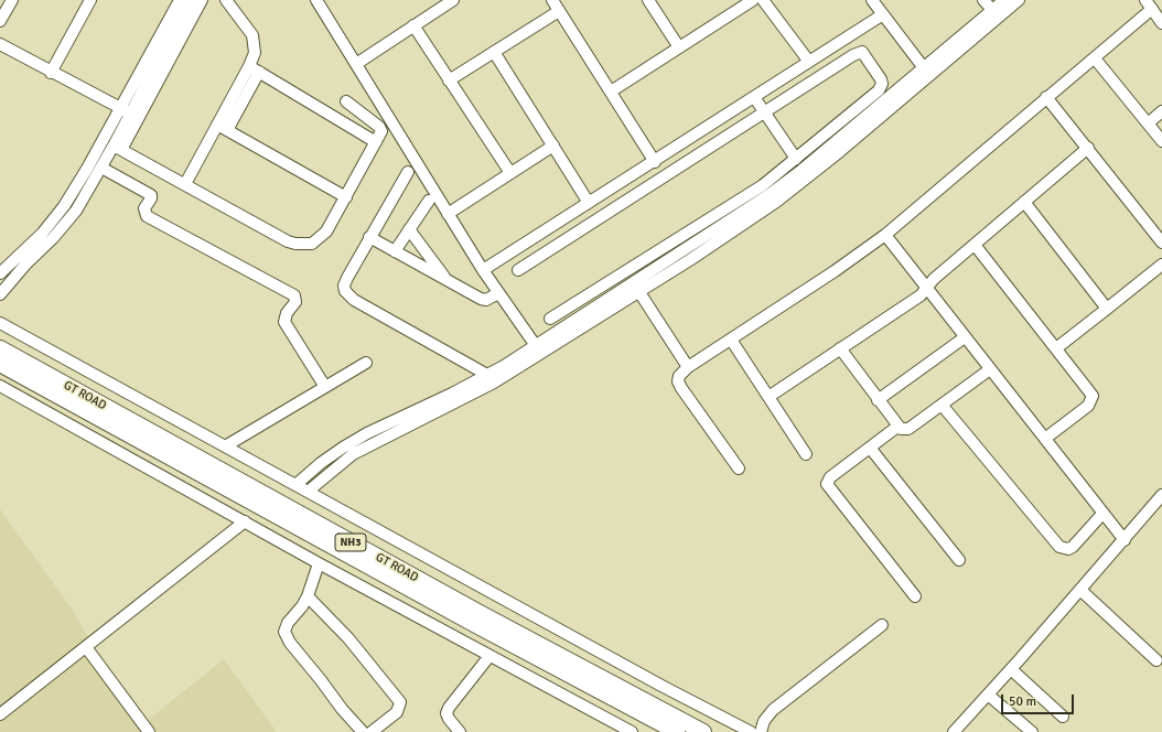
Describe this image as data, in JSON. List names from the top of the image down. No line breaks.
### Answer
{"streets":{"highway":["GT ROAD","NH3"]},"scale_bar":"50 m"}
